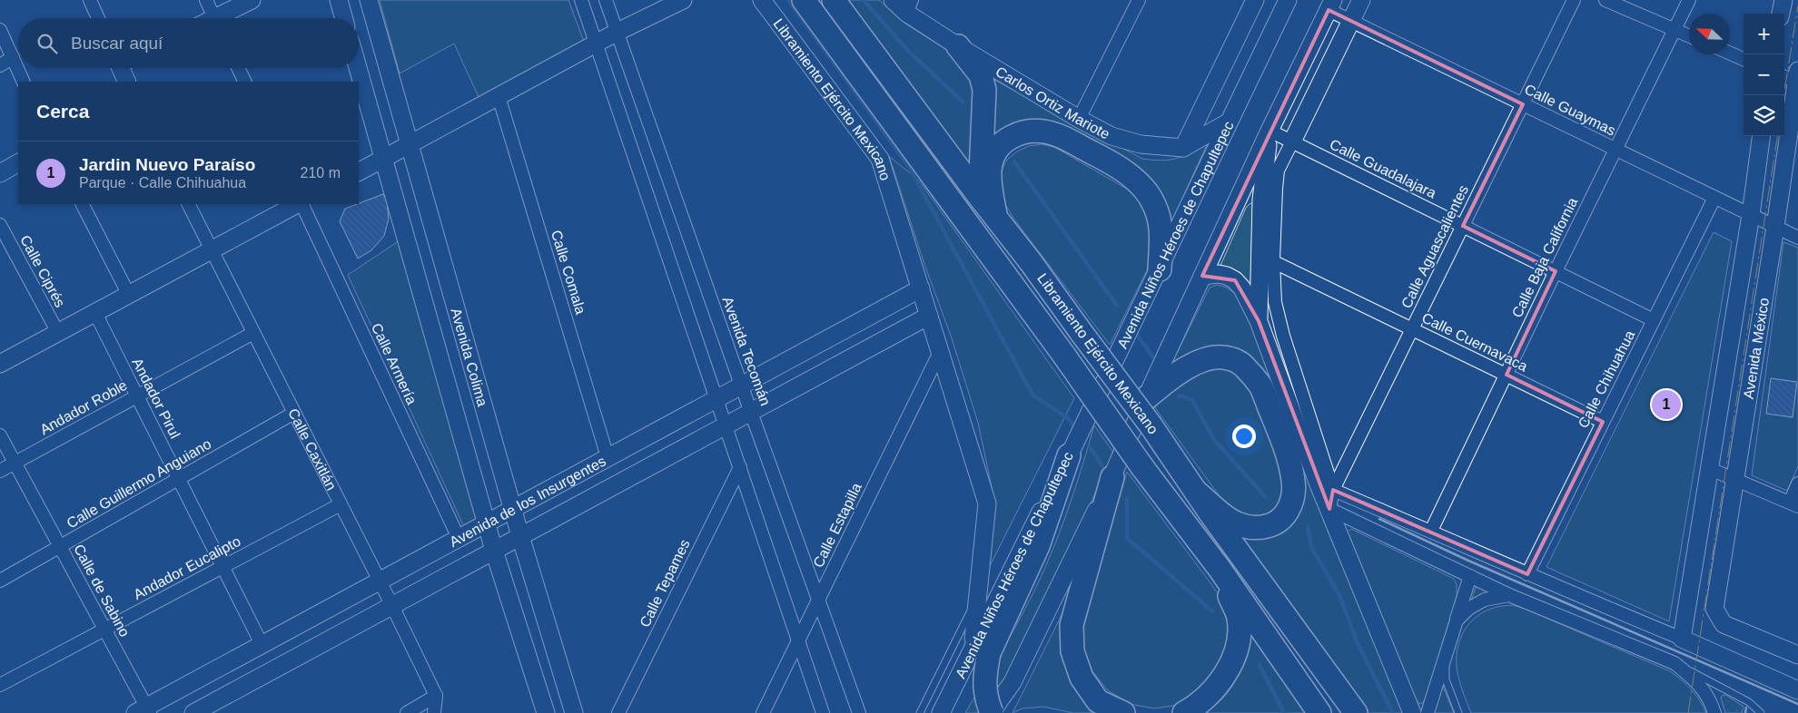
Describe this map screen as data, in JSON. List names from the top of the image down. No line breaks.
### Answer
{"streets":{"highway":["Libramiento Ejército Mexicano"],"street":["Carlos Ortiz Mariote","Calle Guaymas","Calle Guadalajara","Avenida Niños Héroes de Chapultepec","Calle Aguascalientes","Calle Baja California","Calle Ciprés","Calle Comala","Calle Cuernavaca","Avenida México","Avenida Tecomán","Avenida Colima","Calle Armería","Calle Chihuahua","Andador Pirul","Andador Roble","Calle Caxitlán","Calle Guillermo Anguiano","Avenida de los Insurgentes","Calle Estapilla","Andador Eucalipto","Calle Tepames","Calle de Sabino"]},"crossings":[["Libramiento Ejército Mexicano","Avenida Niños Héroes de Chapultepec"],["Libramiento Ejército Mexicano","Avenida de los Insurgentes"],["Libramiento Ejército Mexicano","Calle Estapilla"],["Calle Guaymas","Calle Aguascalientes"],["Calle Guaymas","Calle Baja California"],["Calle Guaymas","Avenida México"],["Calle Guaymas","Calle Chihuahua"],["Calle Guadalajara","Calle Aguascalientes"],["Calle Guadalajara","Calle Baja California"],["Calle Guadalajara","Calle Chihuahua"],["Calle Aguascalientes","Calle Cuernavaca"],["Calle Baja California","Calle Cuernavaca"],["Calle Comala","Avenida de los Insurgentes"],["Calle Cuernavaca","Calle Chihuahua"],["Avenida Tecomán","Avenida de los Insurgentes"],["Avenida Tecomán","Calle Estapilla"],["Avenida Colima","Avenida de los Insurgentes"],["Calle Armería","Avenida de los Insurgentes"],["Andador Pirul","Andador Roble"],["Andador Pirul","Calle Guillermo Anguiano"],["Andador Pirul","Avenida de los Insurgentes"],["Andador Pirul","Andador Eucalipto"],["Andador Roble","Calle Caxitlán"],["Andador Roble","Calle de Sabino"],["Calle Caxitlán","Calle Guillermo Anguiano"],["Calle Caxitlán","Avenida de los Insurgentes"],["Calle Caxitlán","Andador Eucalipto"],["Calle Guillermo Anguiano","Calle de Sabino"],["Avenida de los Insurgentes","Calle de Sabino"],["Andador Eucalipto","Calle de Sabino"]],"north":"top left","page":{"map_buttons":["+","−"],"search":"Buscar aquí","heading":"Cerca","list":[{"mark":"1","name":"Jardin Nuevo Paraíso","note":"Parque · Calle Chihuahua","value":"210 m"}],"pins":"1"}}
